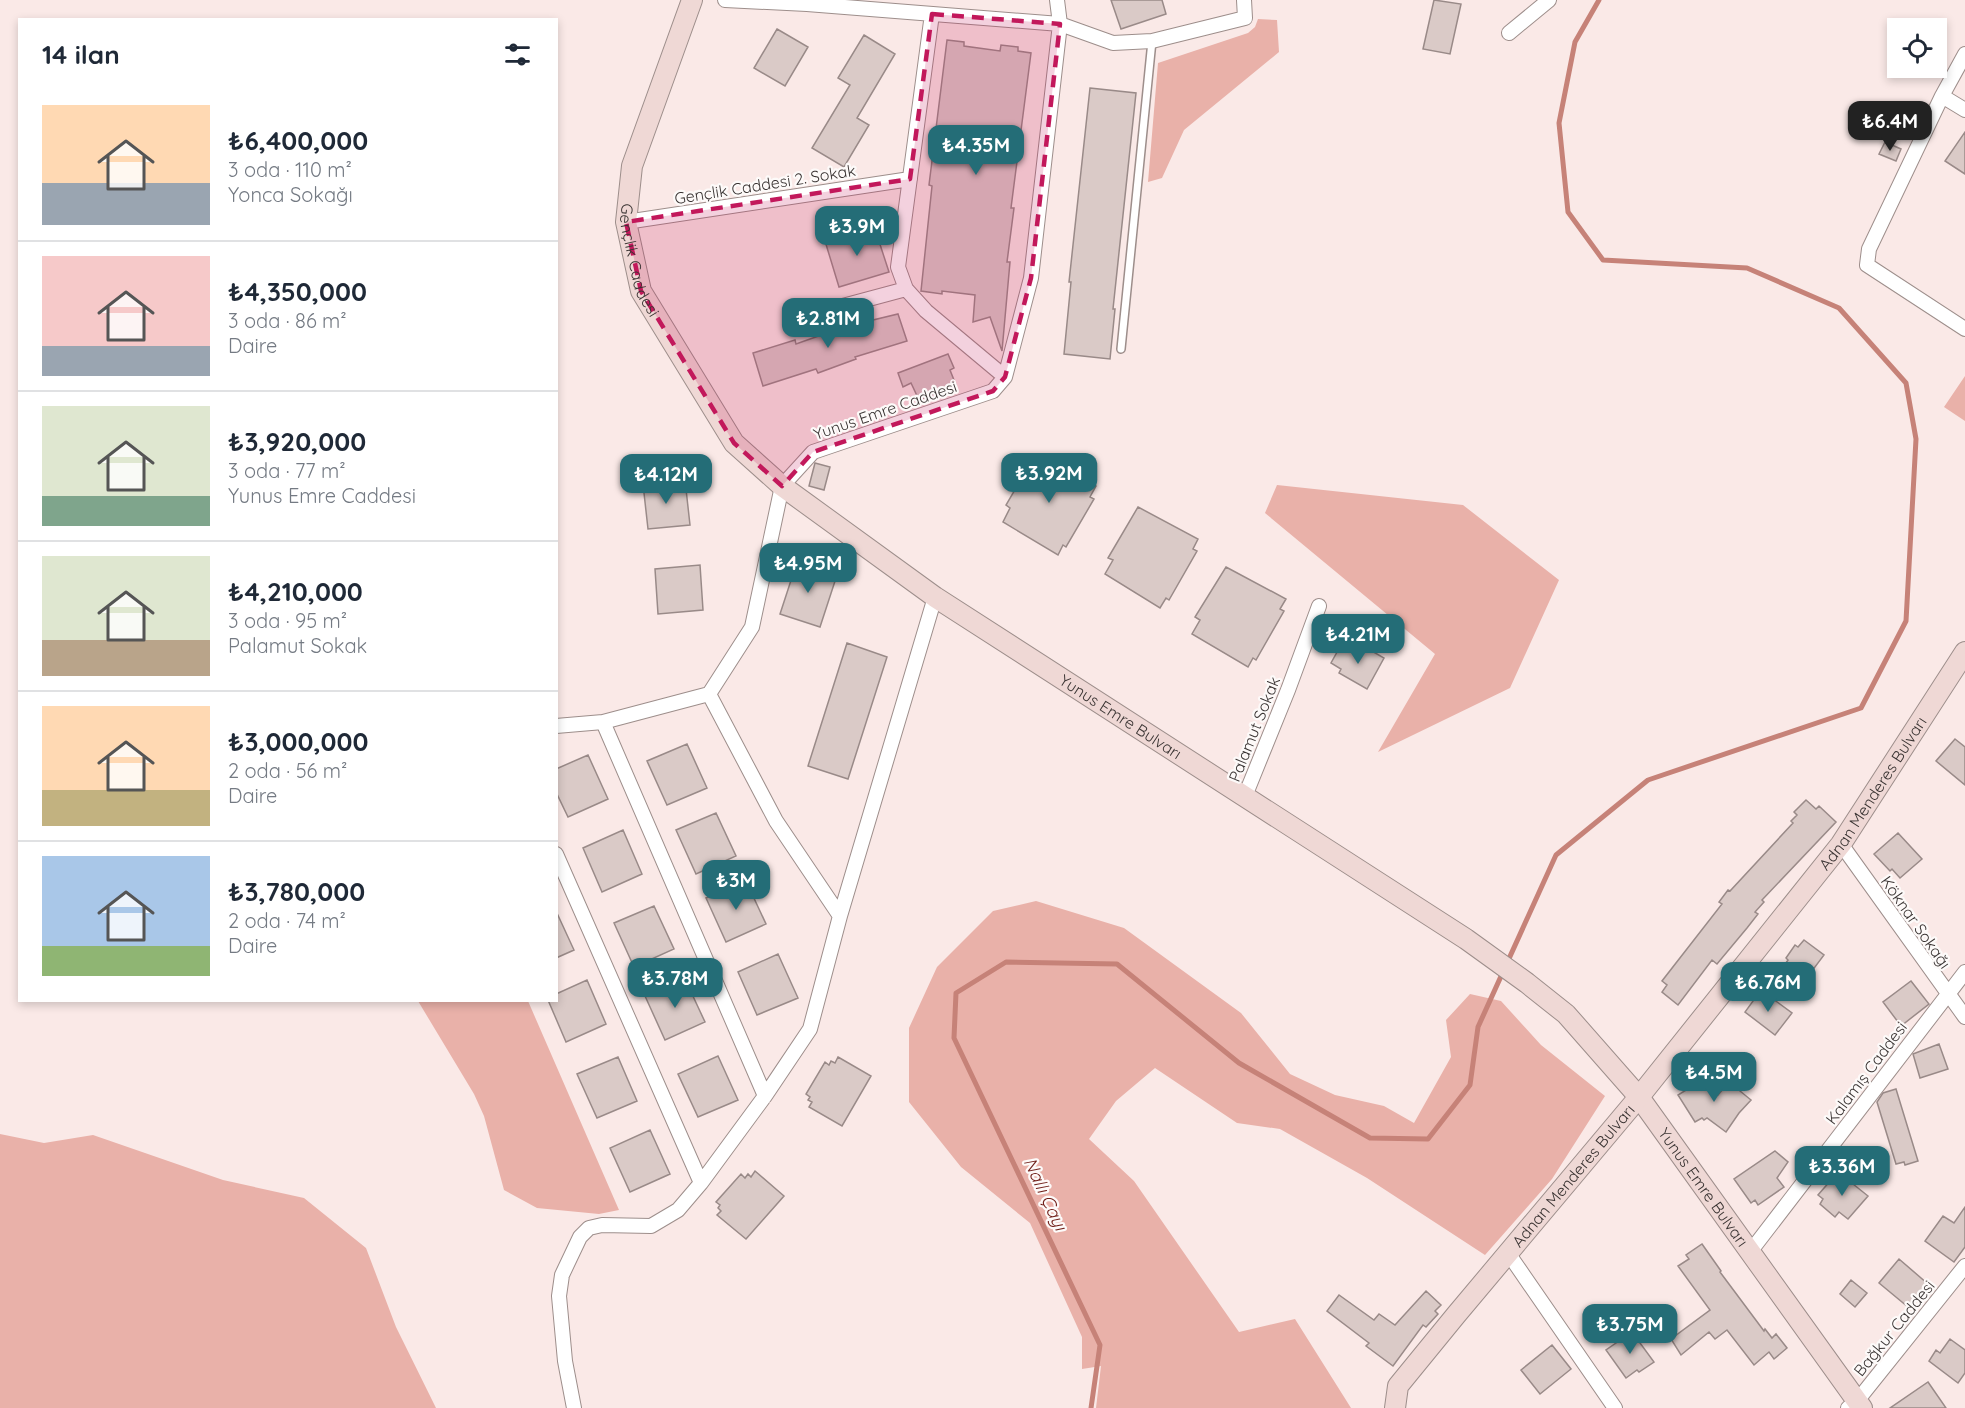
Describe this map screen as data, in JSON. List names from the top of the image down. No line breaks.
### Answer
{"streets":{"street":["Gençlik Caddesi 2. Sokak","Gençlik Caddesi","Yunus Emre Caddesi","Yunus Emre Bulvarı","Palamut Sokak","Adnan Menderes Bulvarı","Köknar Sokağı","Kalamış Caddesi","Bağkur Caddesi"]},"crossings":[["Gençlik Caddesi 2. Sokak","Gençlik Caddesi"],["Gençlik Caddesi","Yunus Emre Caddesi"],["Gençlik Caddesi","Yunus Emre Bulvarı"],["Yunus Emre Caddesi","Yunus Emre Bulvarı"],["Yunus Emre Bulvarı","Palamut Sokak"],["Yunus Emre Bulvarı","Adnan Menderes Bulvarı"],["Yunus Emre Bulvarı","Kalamış Caddesi"],["Yunus Emre Bulvarı","Bağkur Caddesi"],["Adnan Menderes Bulvarı","Köknar Sokağı"],["Köknar Sokağı","Kalamış Caddesi"]],"water":["Nallı Çayı"],"page":{"heading":"14 ilan","list":[{"name":"₺6,400,000","note":"3 oda · 110 m² · Yonca Sokağı"},{"name":"₺4,350,000","note":"3 oda · 86 m² · Daire"},{"name":"₺3,920,000","note":"3 oda · 77 m² · Yunus Emre Caddesi"},{"name":"₺4,210,000","note":"3 oda · 95 m² · Palamut Sokak"},{"name":"₺3,000,000","note":"2 oda · 56 m² · Daire"},{"name":"₺3,780,000","note":"2 oda · 74 m² · Daire"}],"price":["₺6.4M","₺4.35M","₺3.9M","₺2.81M","₺3.92M","₺4.12M","₺4.95M","₺4.21M","₺3M","₺3.78M","₺6.76M","₺4.5M","₺3.36M","₺3.75M"]}}
